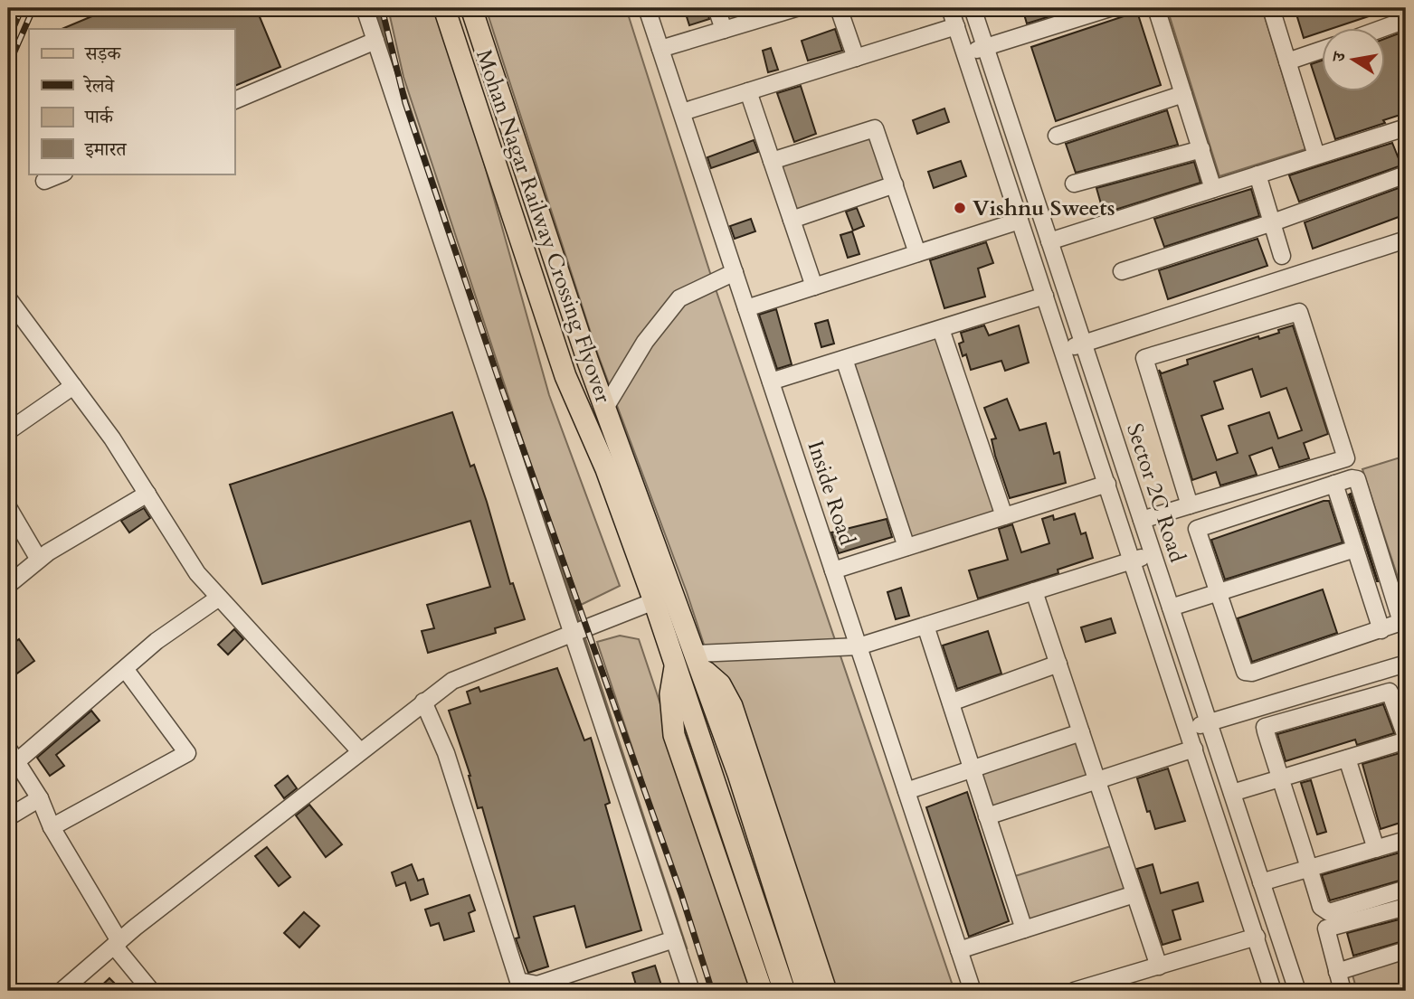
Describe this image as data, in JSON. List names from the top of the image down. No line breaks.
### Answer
{"streets":{"main road":["Mohan Nagar Railway Crossing Flyover"],"street":["Inside Road","Sector 2C Road"]},"places":["Vishnu Sweets"],"legend":["सड़क","रेलवे","पार्क","इमारत"],"north":"left"}
